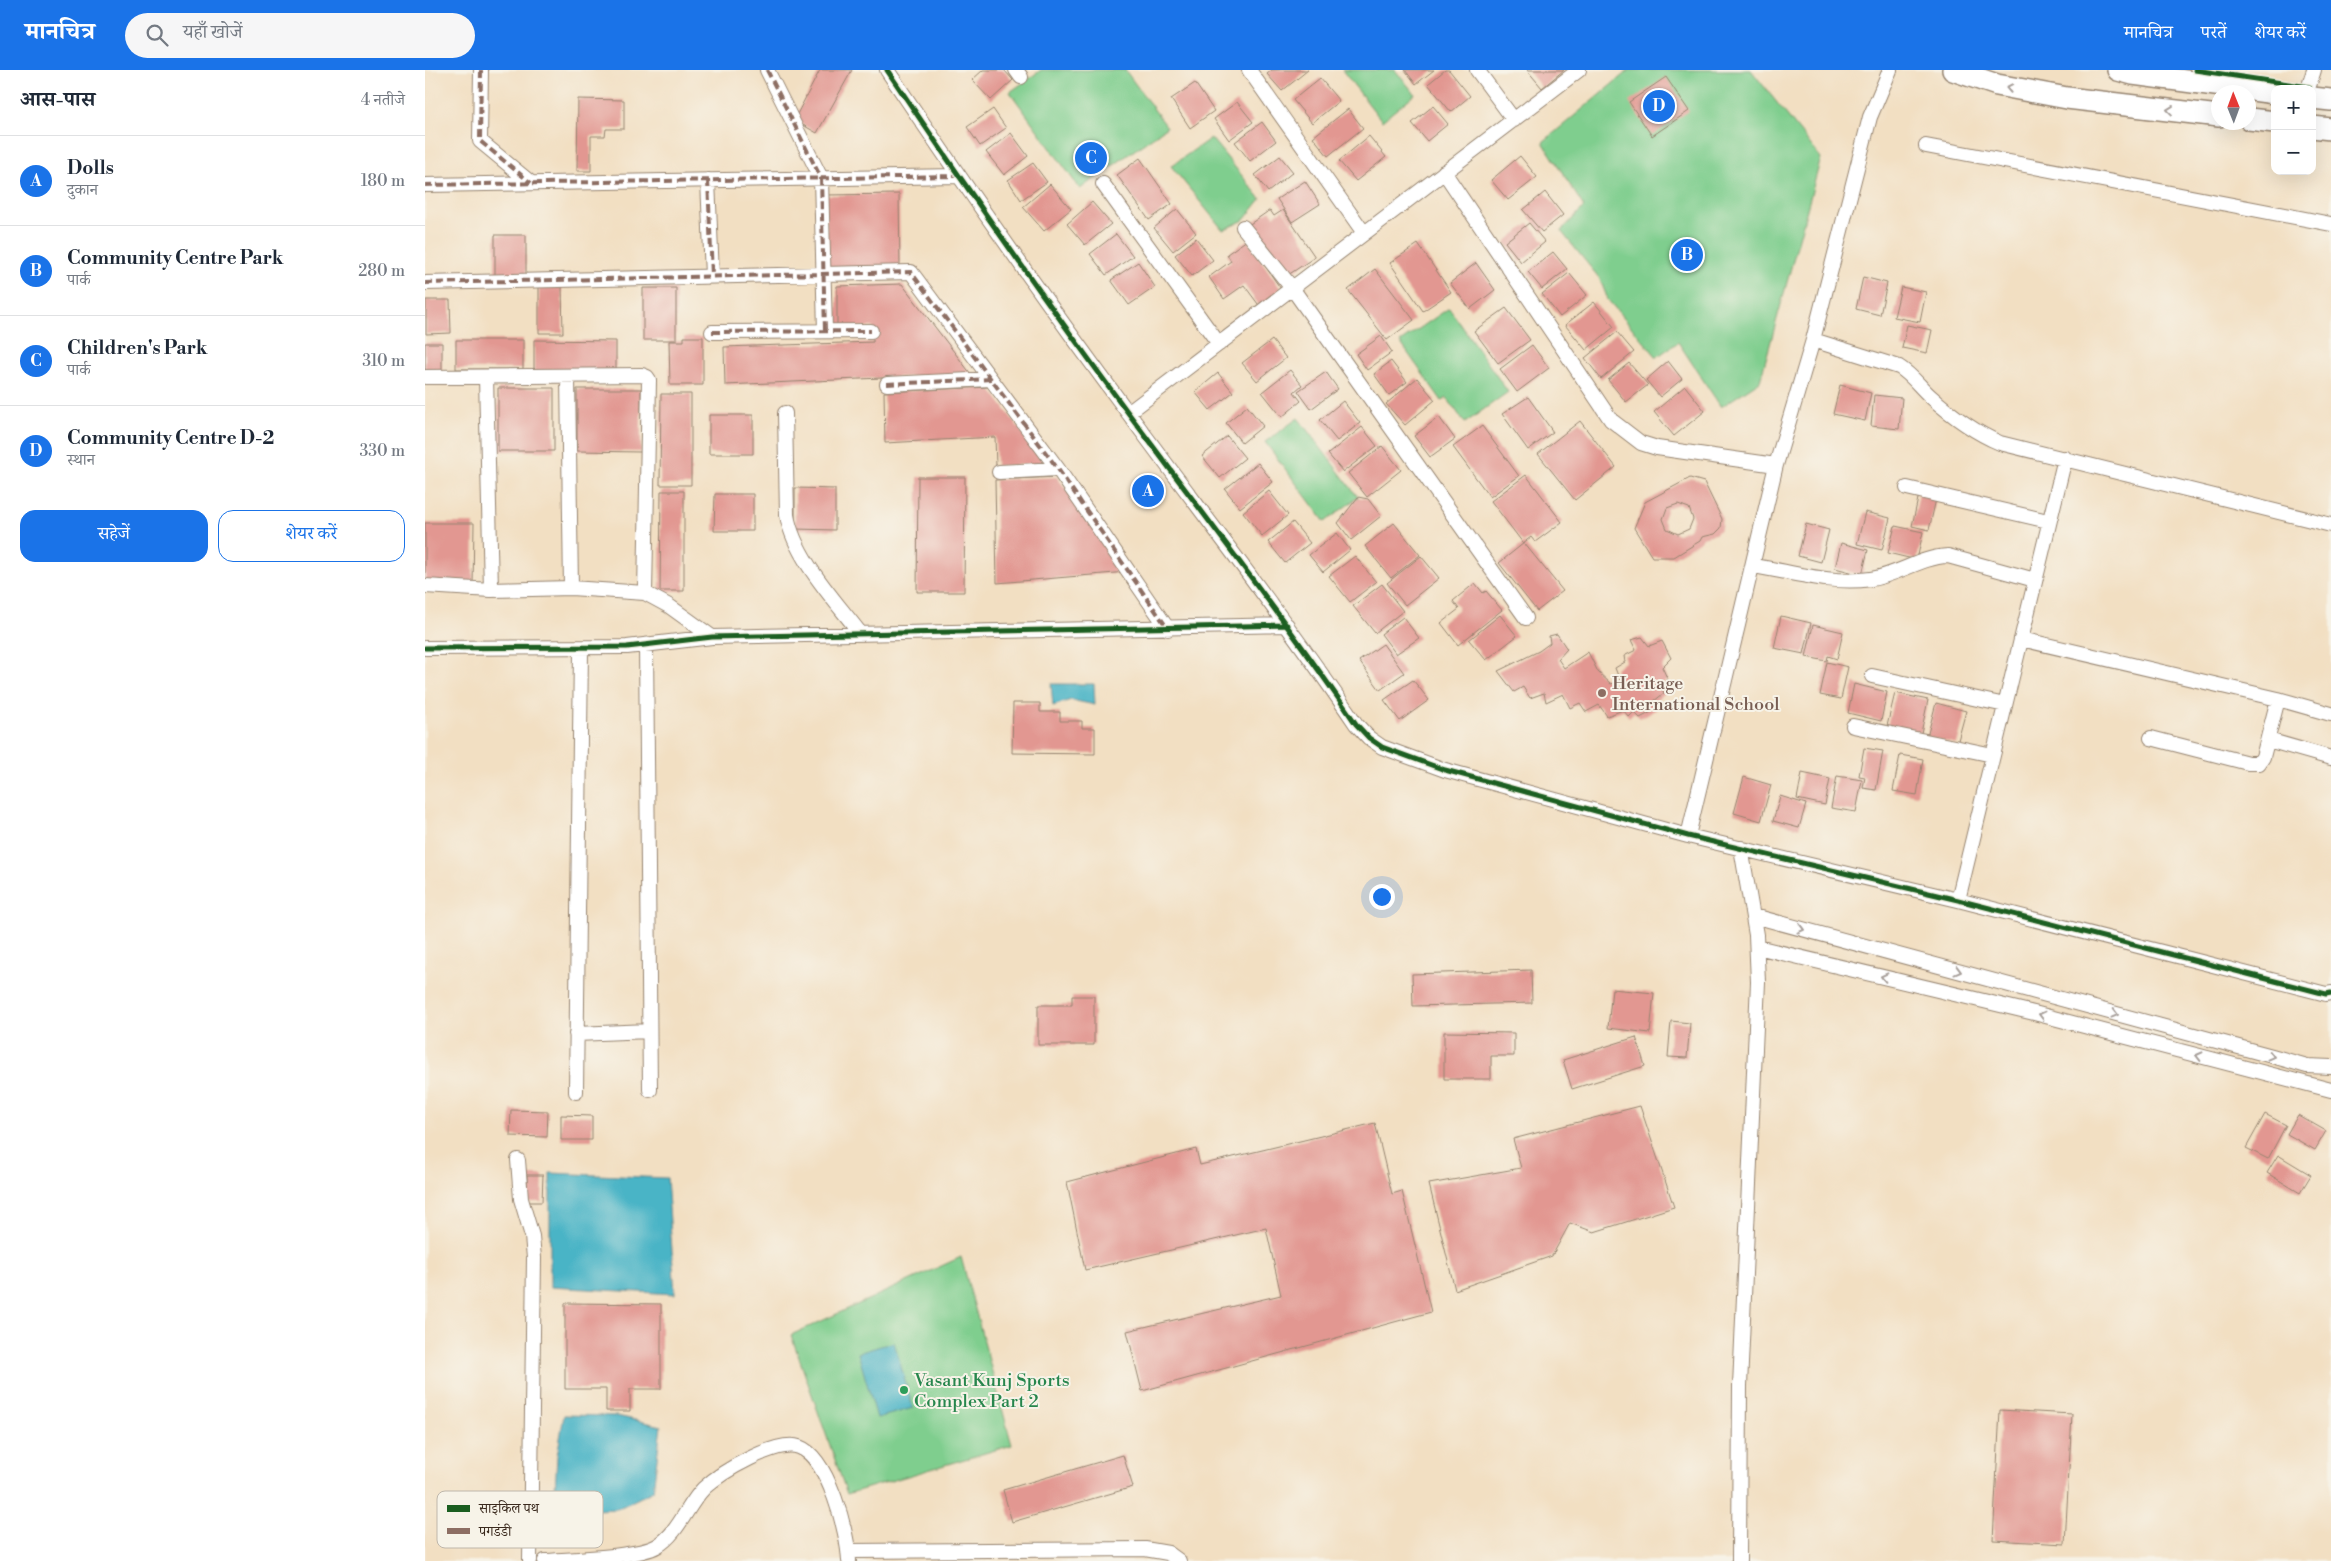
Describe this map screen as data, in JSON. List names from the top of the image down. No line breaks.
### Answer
{"places":["Heritage International School","Vasant Kunj Sports Complex Part 2"],"legend":["साइकिल पथ","पगडंडी"],"north":"top","page":{"header":"मानचित्र","search":"यहाँ खोजें","nav":["मानचित्र","परतें","शेयर करें"],"heading":["आस-पास","4 नतीजे"],"map_buttons":["+","−"],"pins":["D","C","B","A"],"list":[{"mark":"A","name":"Dolls","note":"दुकान","value":"180 m"},{"mark":"B","name":"Community Centre Park","note":"पार्क","value":"280 m"},{"mark":"C","name":"Children's Park","note":"पार्क","value":"310 m"},{"mark":"D","name":"Community Centre D-2","note":"स्थान","value":"330 m"}],"buttons":["सहेजें","शेयर करें"]}}
